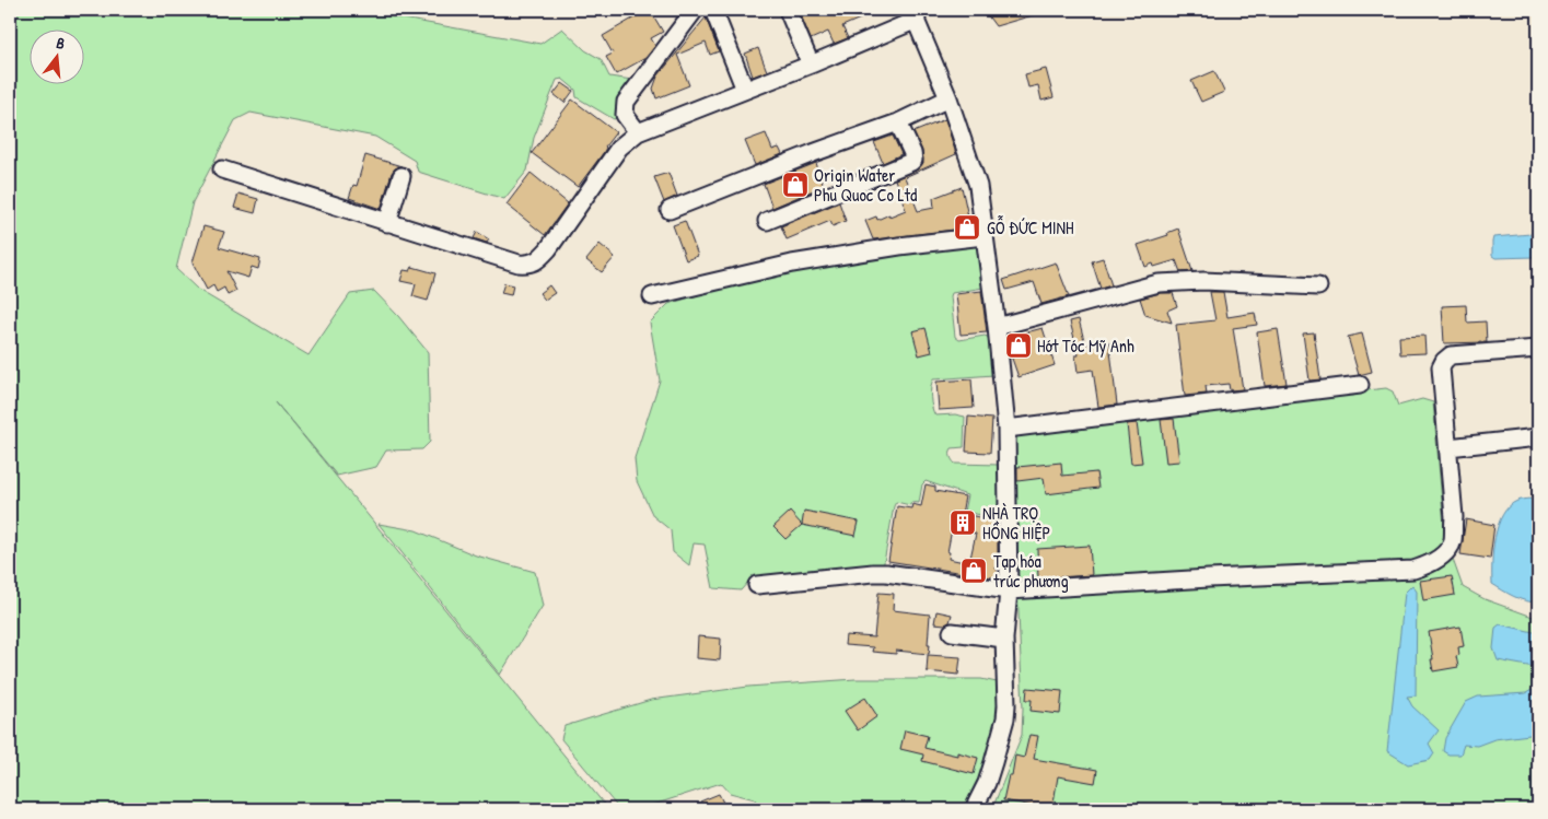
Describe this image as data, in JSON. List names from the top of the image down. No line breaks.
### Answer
{"places":{"shop":["Origin Water Phu Quoc Co Ltd","GỖ ĐỨC MINH","Hớt Tóc Mỹ Anh","Tạp hóa trúc phương"],"building":["NHÀ TRỌ HỒNG HIỆP"]},"north":"top"}
